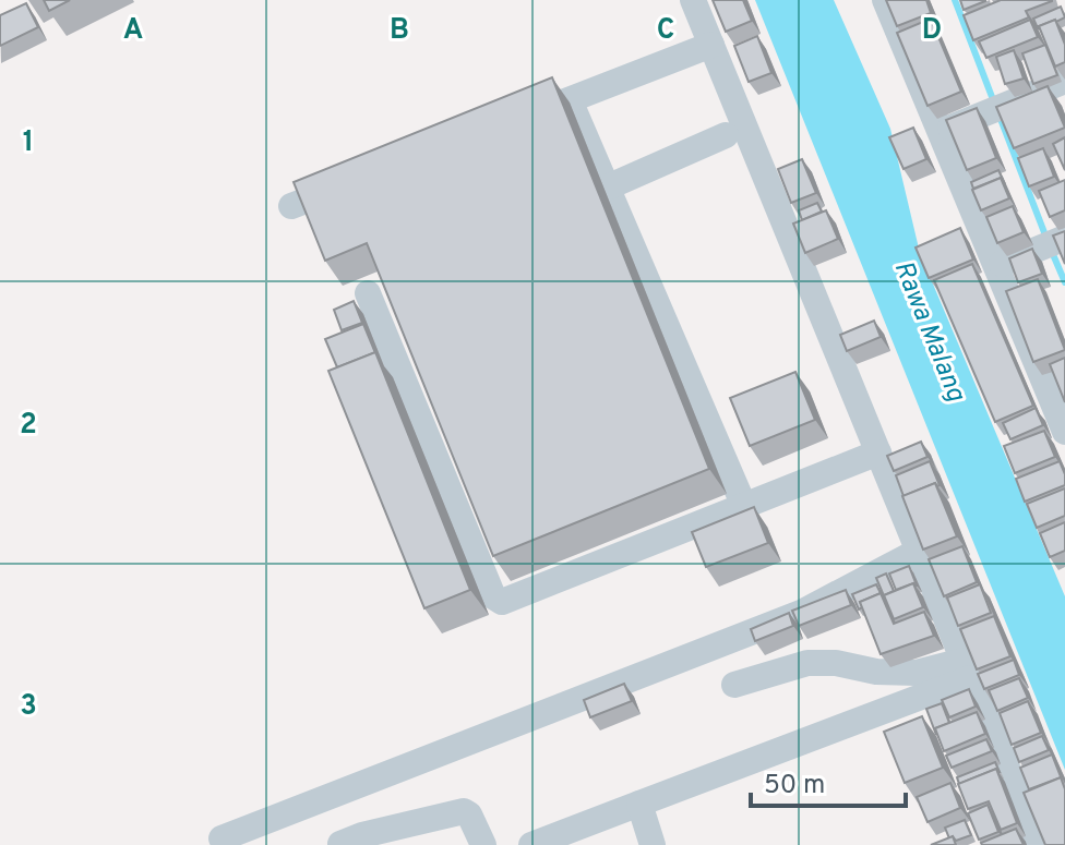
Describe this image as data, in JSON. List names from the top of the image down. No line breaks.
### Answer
{"water":["Rawa Malang"],"scale_bar":"50 m","grid":{"columns":["A","B","C","D"],"rows":["1","2","3"]}}
